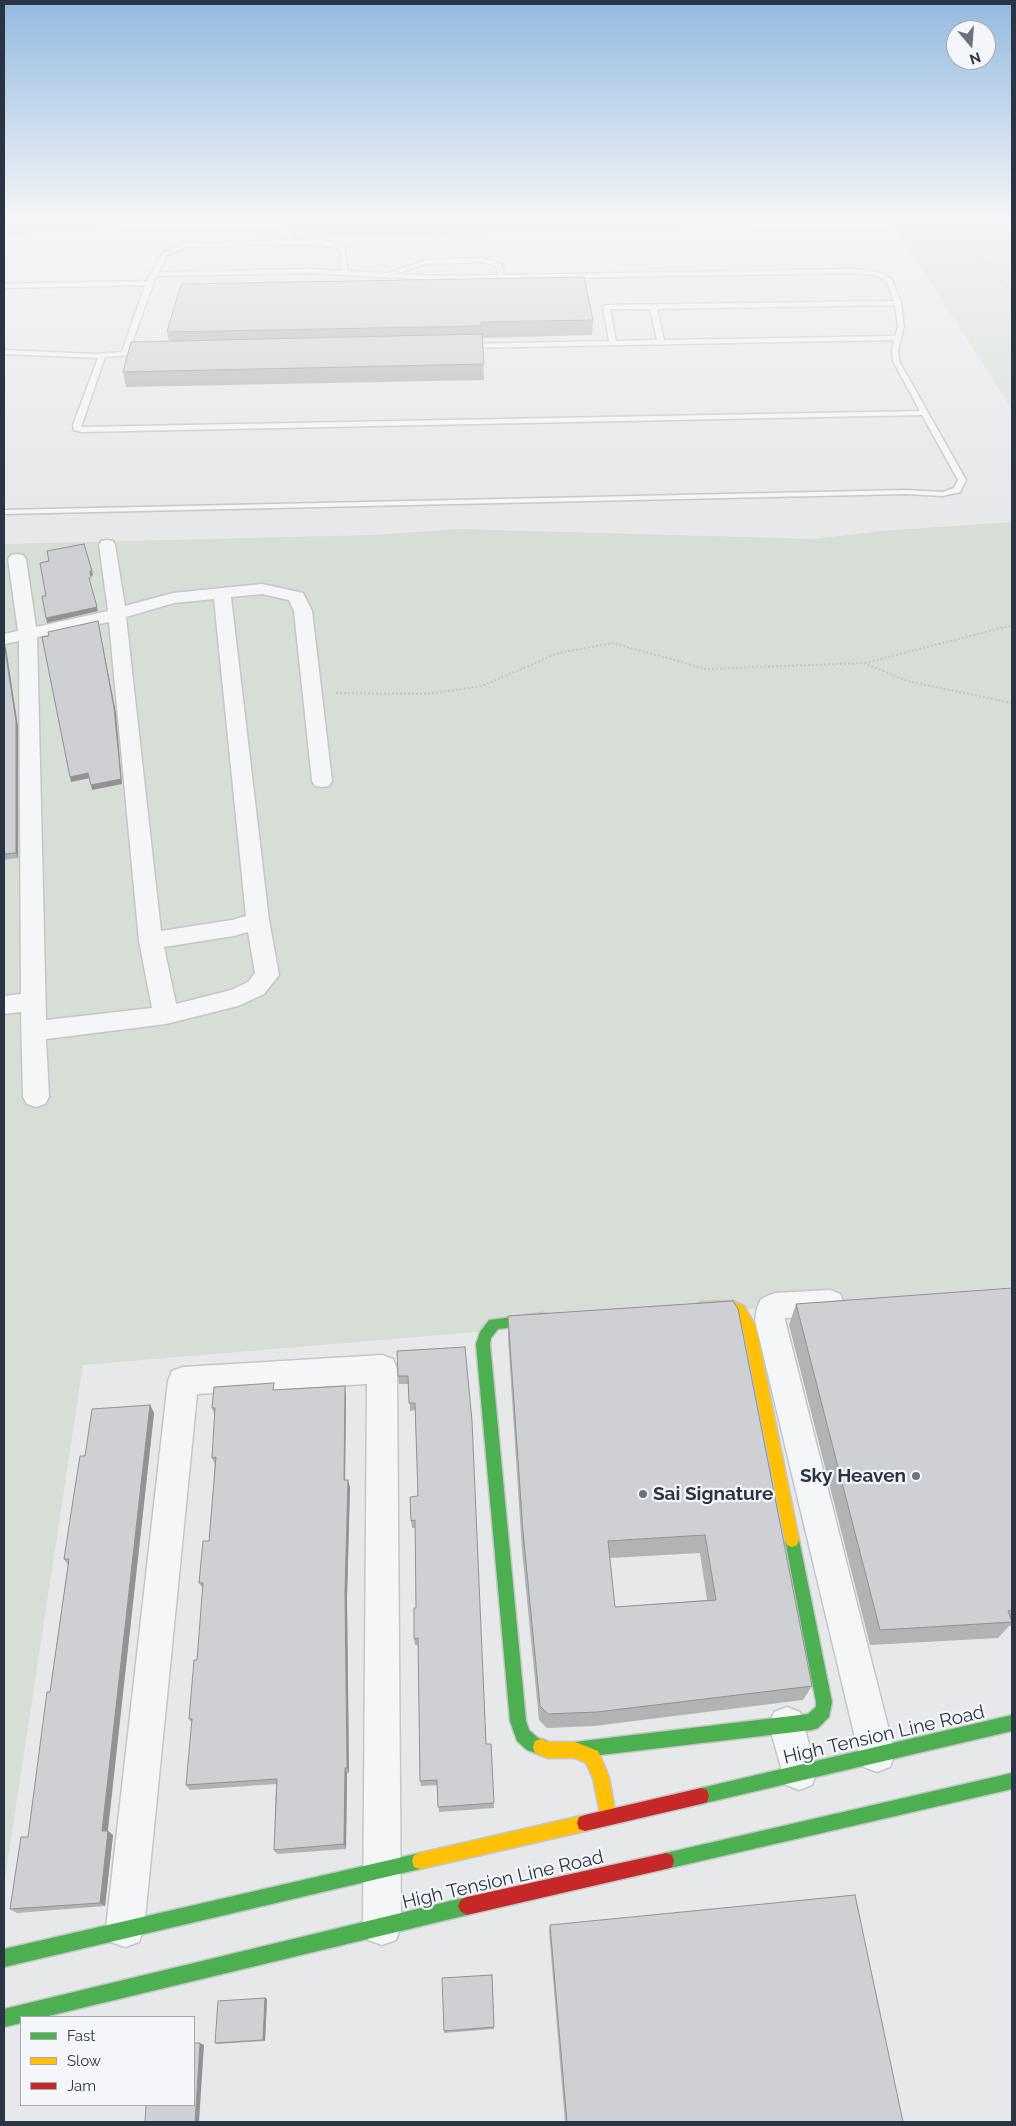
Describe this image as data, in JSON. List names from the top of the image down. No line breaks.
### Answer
{"streets":{"main road":["High Tension Line Road"]},"places":["Sky Heaven","Sai Signature"],"legend":["Fast","Slow","Jam"],"north":"bottom"}
